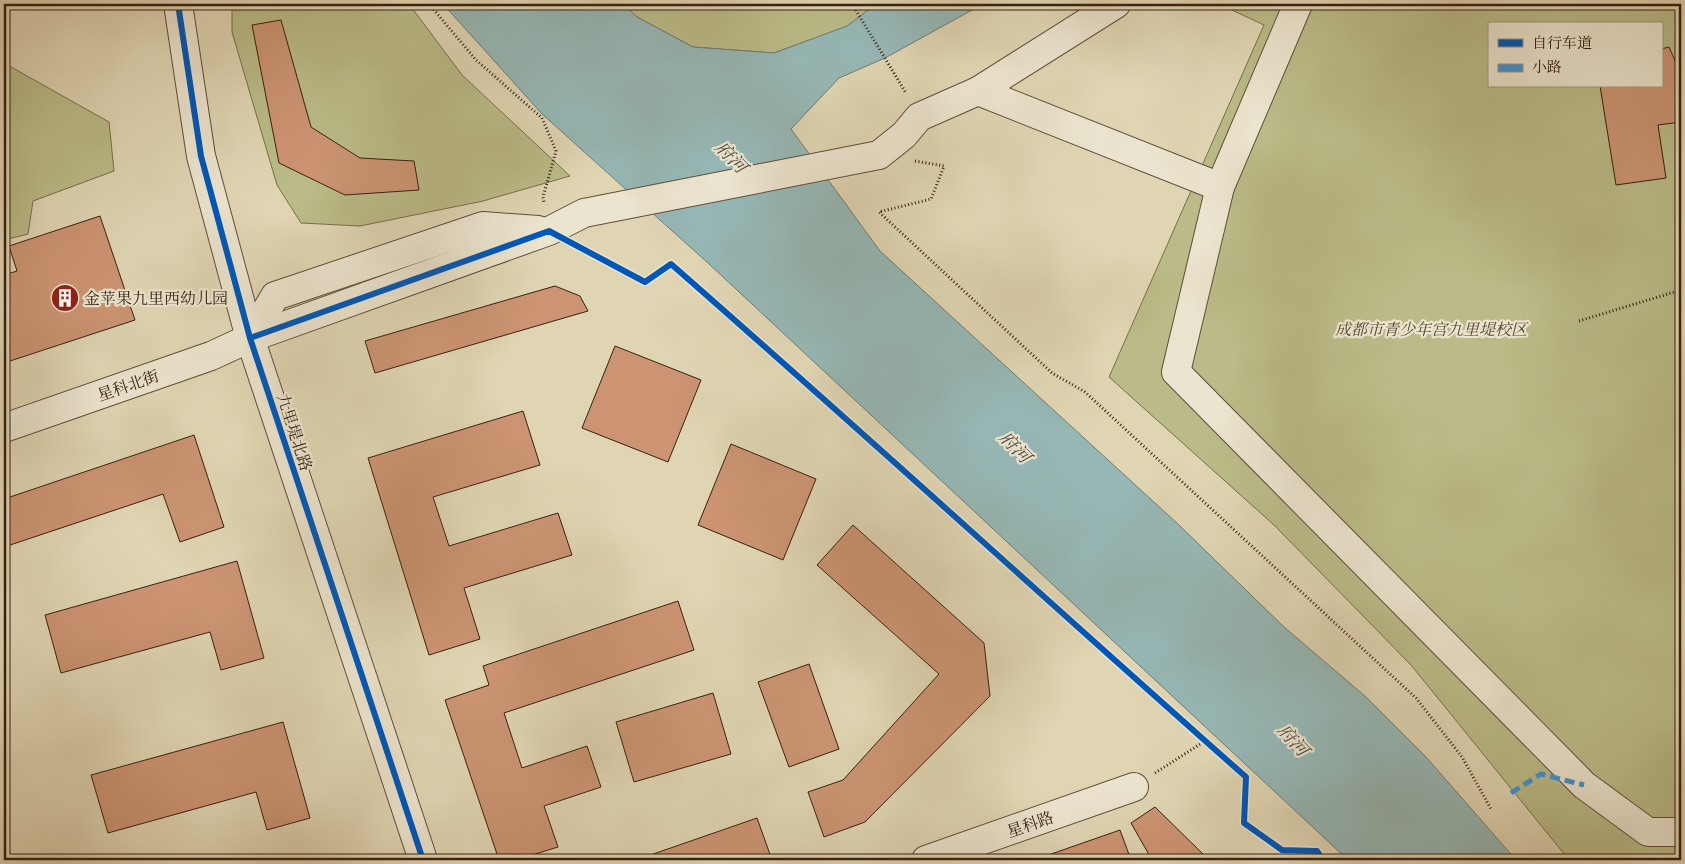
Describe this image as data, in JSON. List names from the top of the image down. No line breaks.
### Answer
{"streets":{"street":["星科北街","九里堤北路","星科路"]},"crossings":[["星科北街","九里堤北路"]],"water":["府河"],"parks":["成都市青少年宫九里堤校区"],"places":{"building":["金苹果九里西幼儿园"]},"legend":["自行车道","小路"]}
